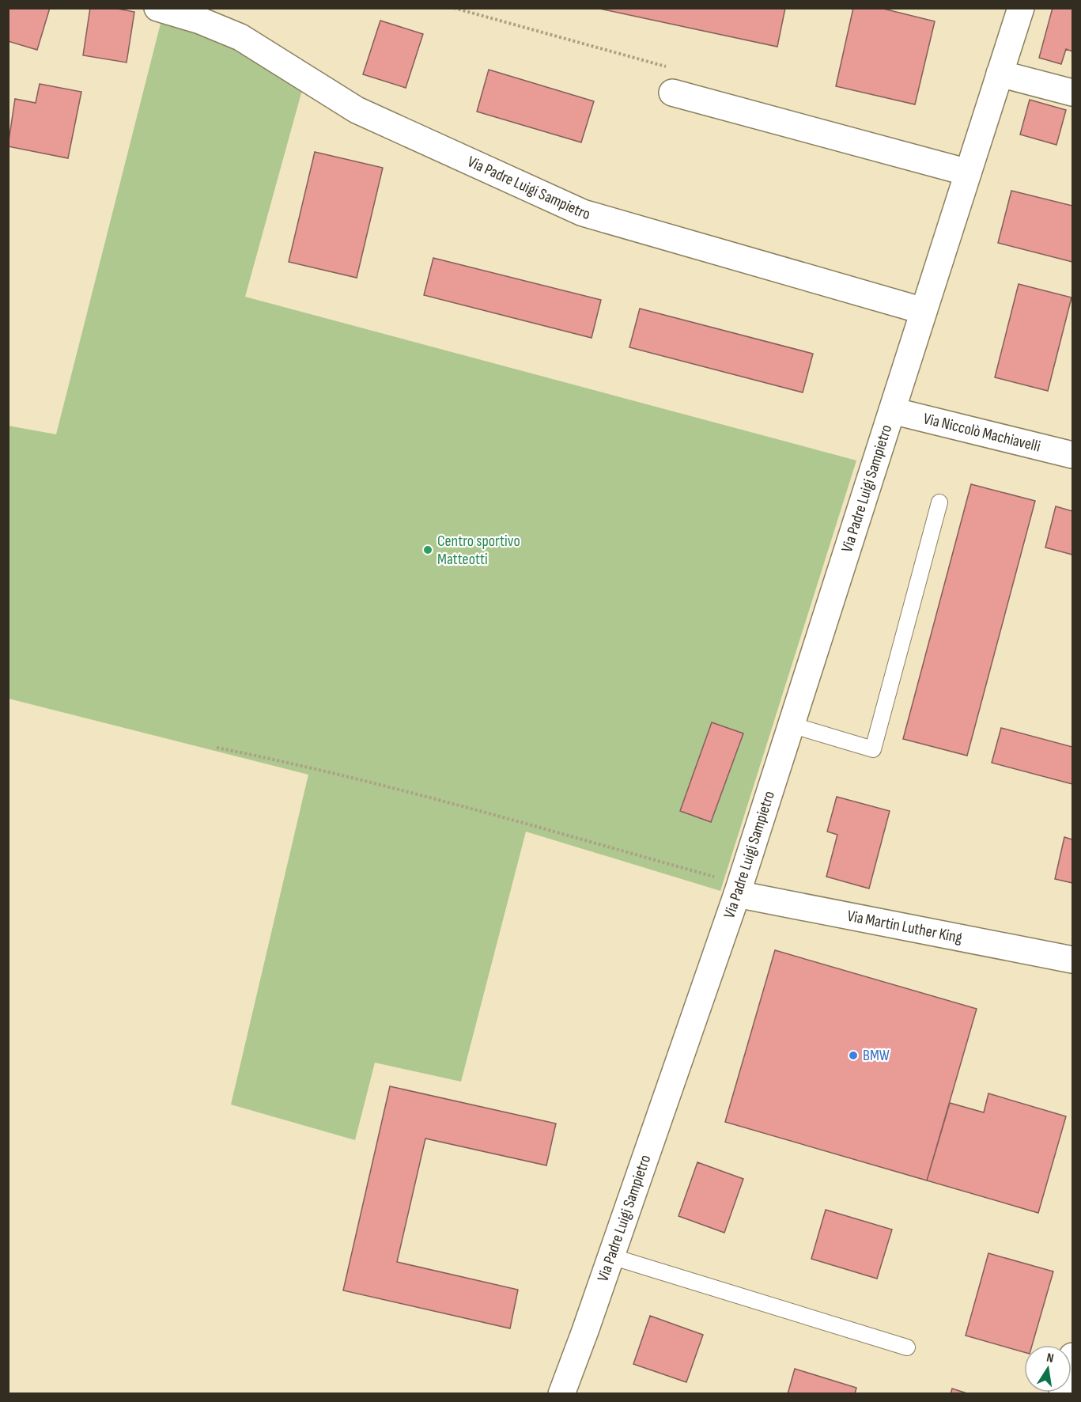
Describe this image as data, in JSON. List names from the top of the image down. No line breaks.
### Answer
{"streets":{"street":["Via Padre Luigi Sampietro","Via Niccolò Machiavelli","Via Martin Luther King"]},"crossings":[["Via Padre Luigi Sampietro","Via Niccolò Machiavelli"],["Via Padre Luigi Sampietro","Via Martin Luther King"]],"places":["Centro sportivo Matteotti","BMW"],"north":"top"}
